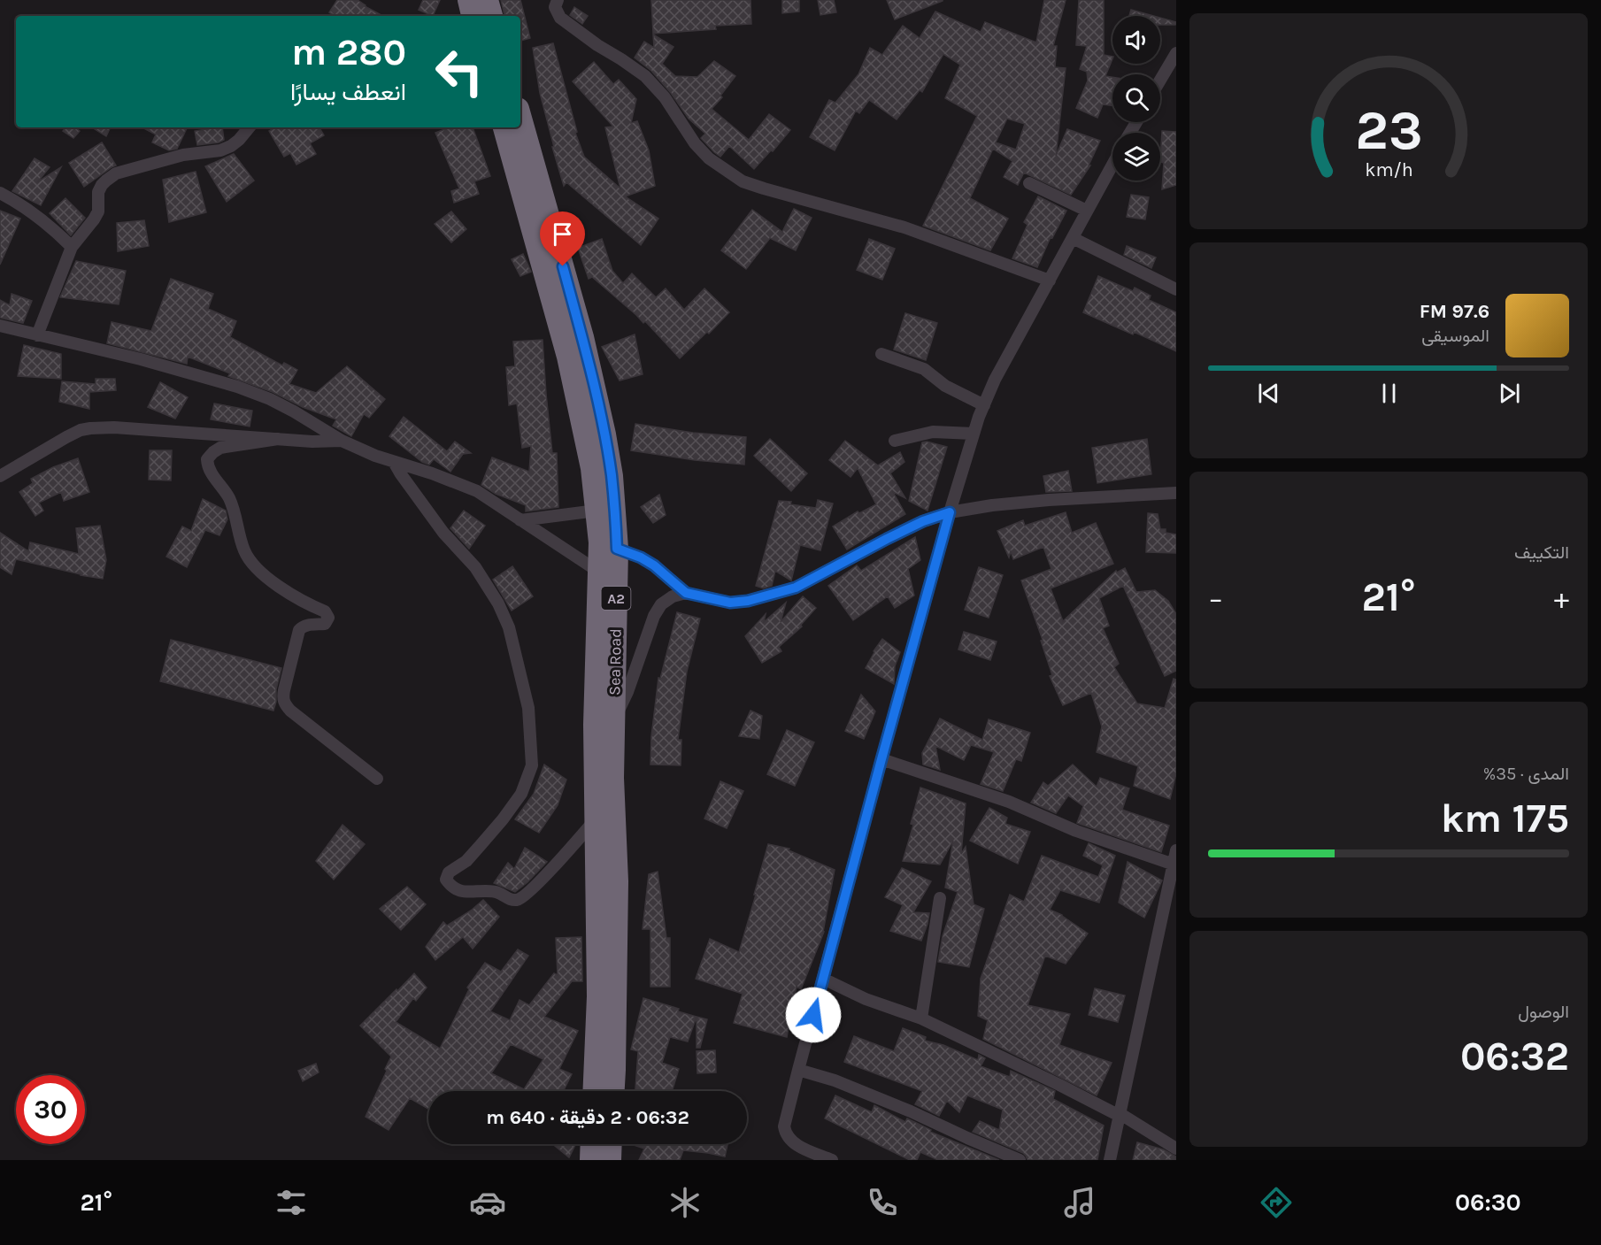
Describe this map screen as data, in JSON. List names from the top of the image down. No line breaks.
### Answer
{"streets":{"highway":["A2","Sea Road"]},"page":{"turn":["280 m","انعطف يسارًا"],"song":["97.6 FM","الموسيقى"],"tile":["التكييف",["المدى · 35%","175 km"],["الوصول","06:32"]],"heat":["−","21°","+"],"limit":"30","trip":"06:32 · 2 دقيقة · 640 m","tabs":["06:30","21°"],"gauge":["23","km/h"]}}
